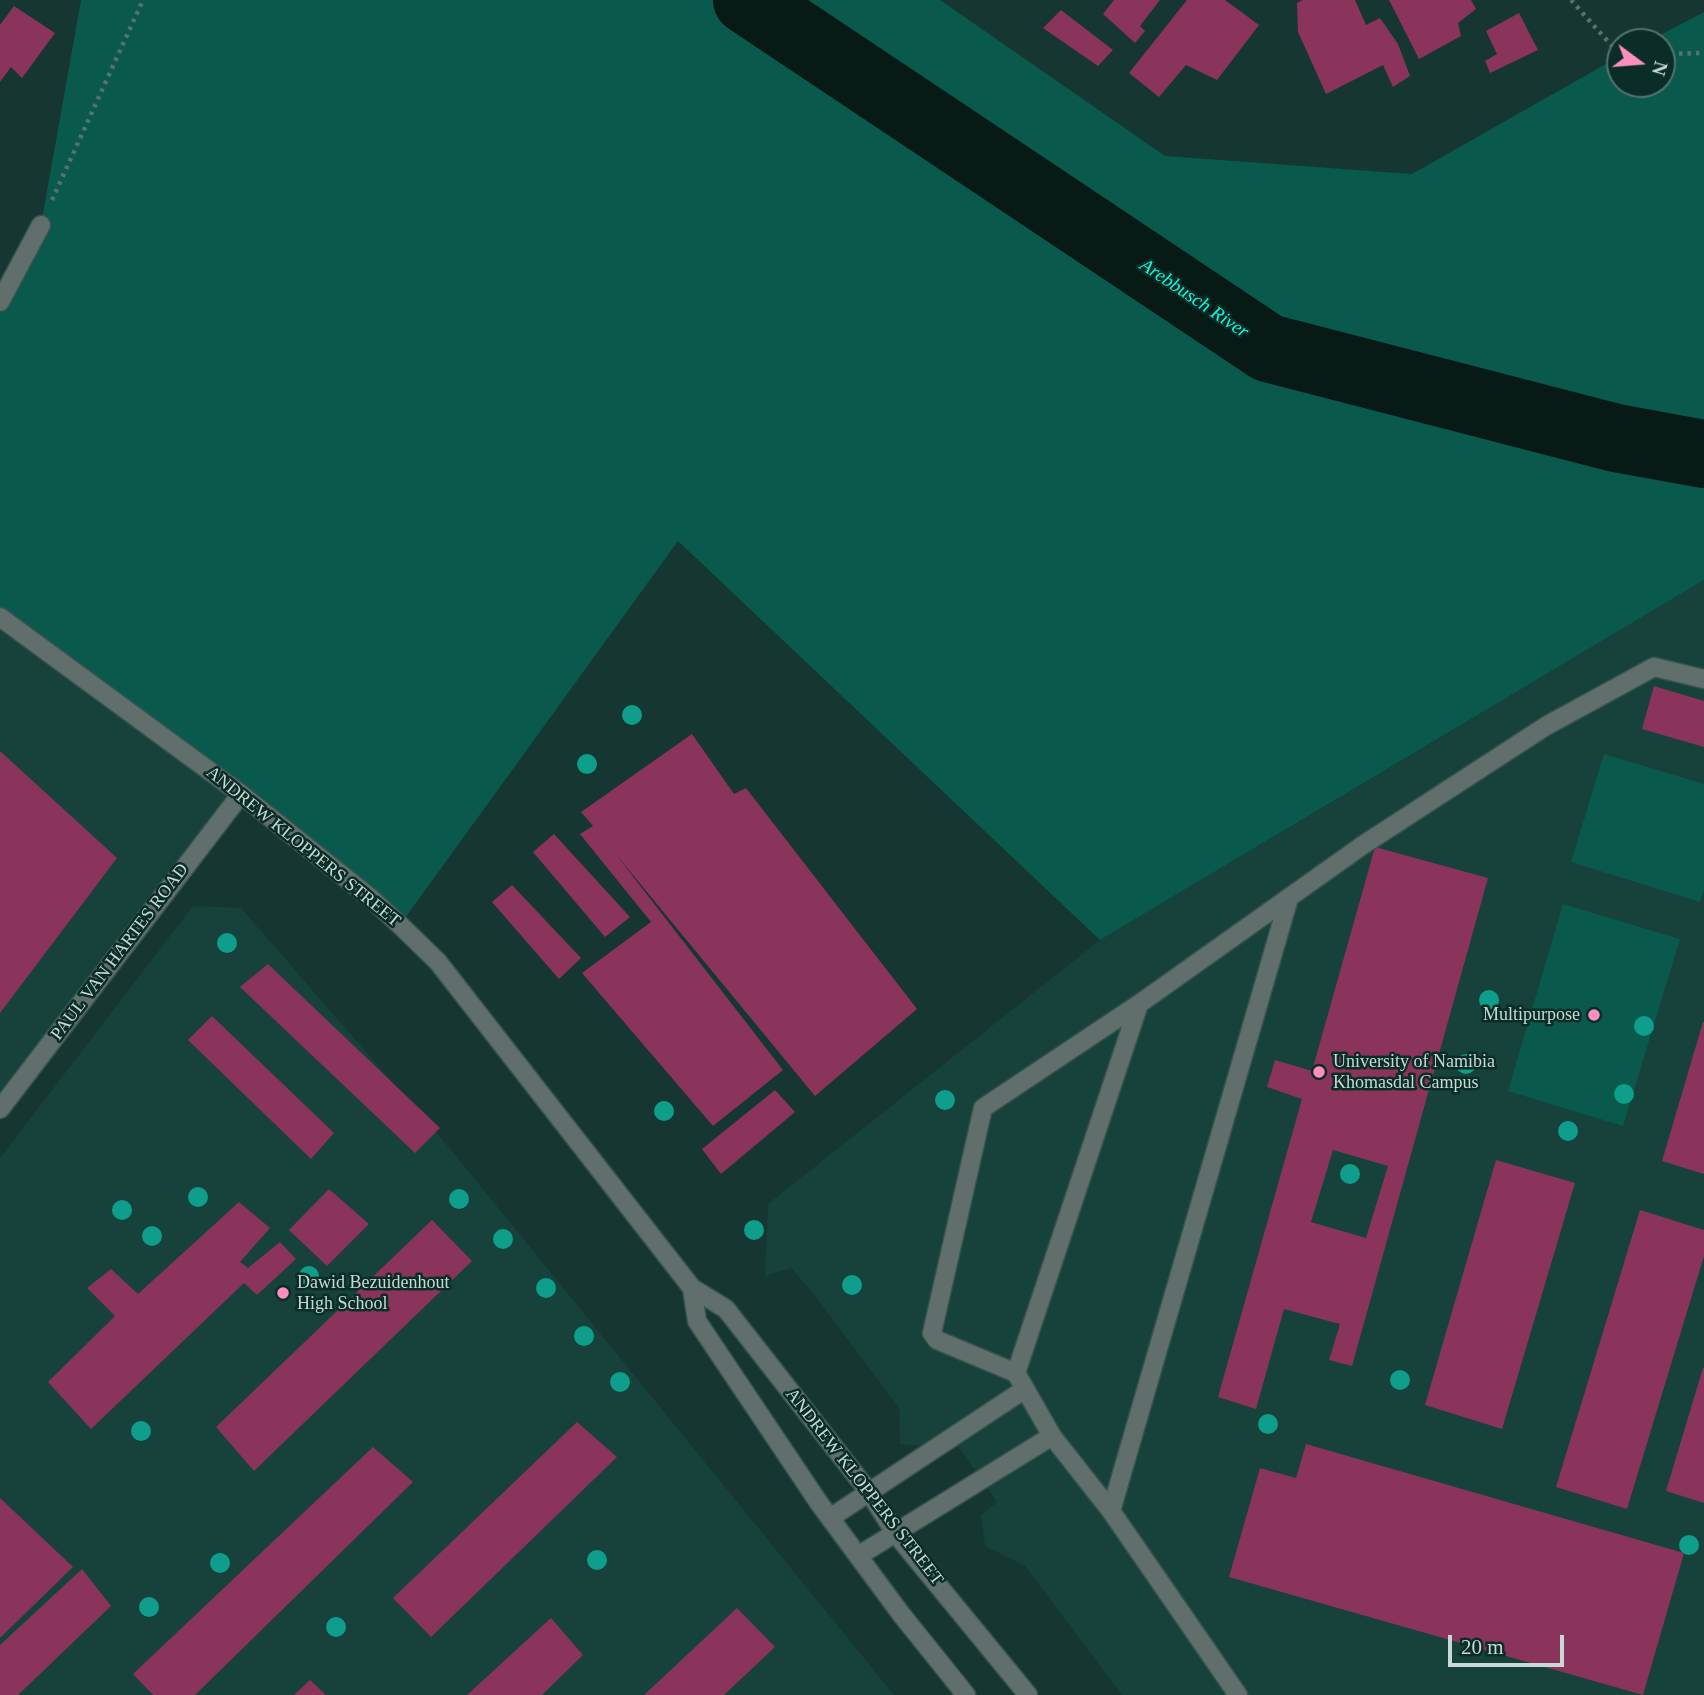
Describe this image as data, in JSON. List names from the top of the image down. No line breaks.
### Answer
{"streets":{"street":["ANDREW KLOPPERS STREET","PAUL VAN HARTES ROAD"]},"crossings":[["ANDREW KLOPPERS STREET","PAUL VAN HARTES ROAD"]],"water":["Arebbusch River"],"places":["Multipurpose","University of Namibia Khomasdal Campus","Dawid Bezuidenhout High School"],"scale_bar":"20 m","north":"right"}
